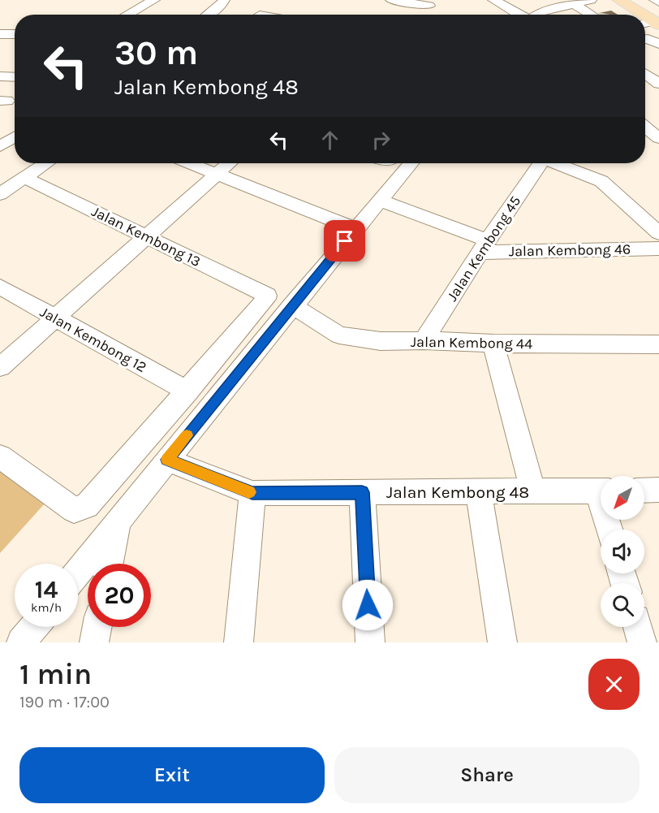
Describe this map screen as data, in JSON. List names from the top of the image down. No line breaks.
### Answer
{"streets":{"street":["Jalan Kembong 13","Jalan Kembong 45","Jalan Kembong 46","Jalan Kembong 12","Jalan Kembong 44","Jalan Kembong 48"]},"crossings":[["Jalan Kembong 13","Jalan Kembong 12"],["Jalan Kembong 45","Jalan Kembong 46"],["Jalan Kembong 45","Jalan Kembong 44"]],"north":"bottom left","page":{"turn":["30 m","Jalan Kembong 48"],"speed":"14 km/h","limit":"20","heading":["1 min","190 m · 17:00"],"buttons":["Exit","Share"]}}
